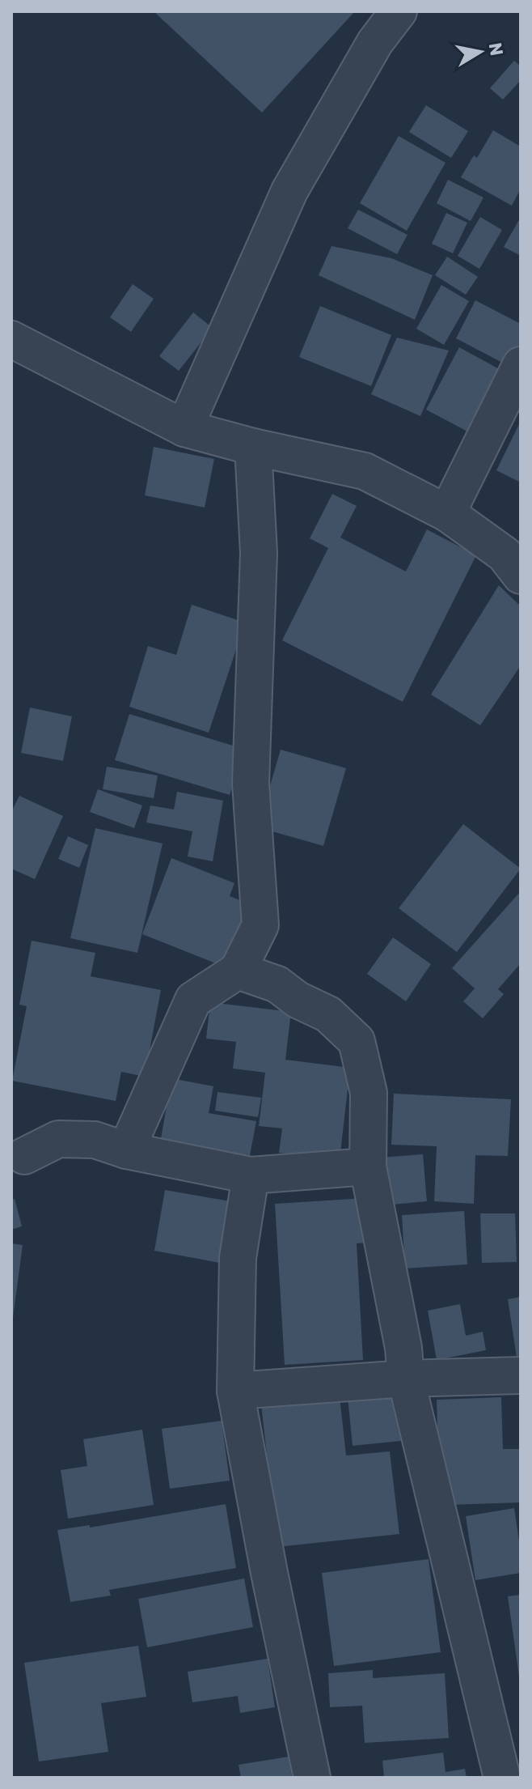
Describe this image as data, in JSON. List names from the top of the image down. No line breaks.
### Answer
{"north":"right"}
